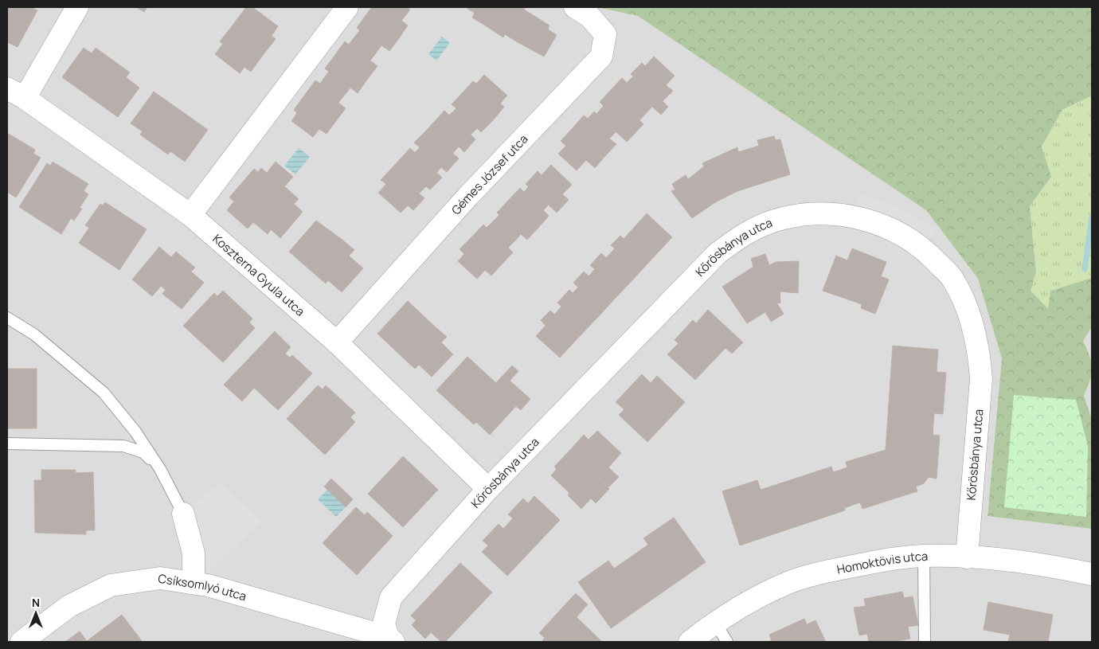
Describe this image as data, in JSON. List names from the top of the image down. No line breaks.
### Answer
{"streets":{"street":["Gémes József utca","Kőrösbánya utca","Koszterna Gyula utca","Homoktövis utca","Csíksomlyó utca"]},"crossings":[["Gémes József utca","Koszterna Gyula utca"],["Kőrösbánya utca","Koszterna Gyula utca"],["Kőrösbánya utca","Homoktövis utca"],["Kőrösbánya utca","Csíksomlyó utca"]],"north":"top"}
